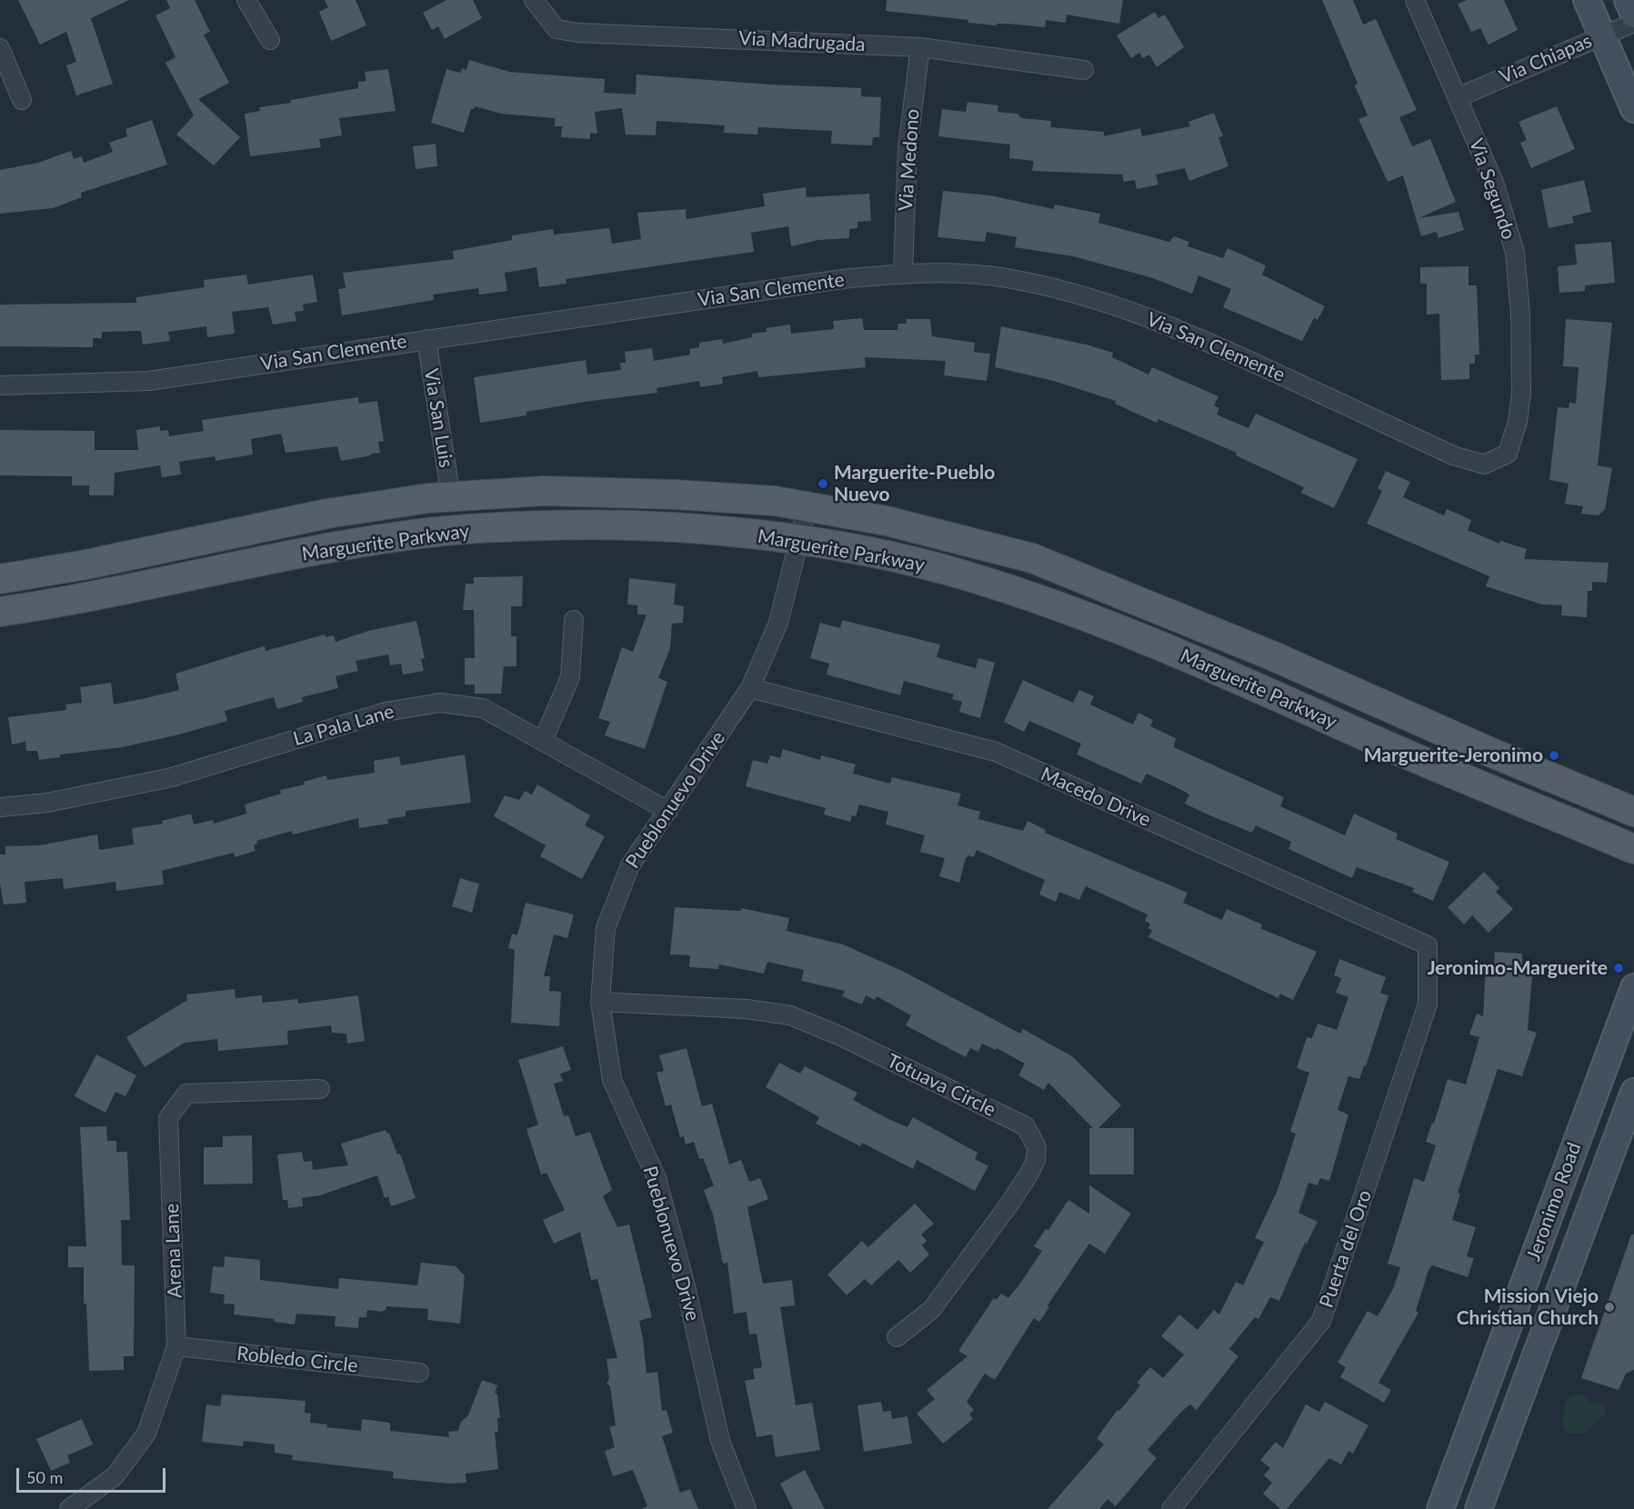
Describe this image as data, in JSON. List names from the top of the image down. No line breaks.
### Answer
{"streets":{"main road":["Marguerite Parkway","Jeronimo Road"],"street":["Via Madrugada","Via Chiapas","Via Medono","Via Segundo","Via San Clemente","Via San Luis","La Pala Lane","Macedo Drive","Pueblonuevo Drive","Totuava Circle","Puerta del Oro","Arena Lane","Robledo Circle"]},"crossings":[["Via Madrugada","Via Medono"],["Via Chiapas","Via Segundo"],["Via Medono","Via San Clemente"],["Via Segundo","Via San Clemente"],["Via San Clemente","Via San Luis"],["Via San Luis","Marguerite Parkway"],["Marguerite Parkway","Pueblonuevo Drive"],["La Pala Lane","Pueblonuevo Drive"],["Macedo Drive","Pueblonuevo Drive"],["Macedo Drive","Puerta del Oro"],["Pueblonuevo Drive","Totuava Circle"],["Arena Lane","Robledo Circle"]],"places":["Marguerite-Pueblo Nuevo","Marguerite-Jeronimo","Jeronimo-Marguerite","Mission Viejo Christian Church"],"scale_bar":"50 m"}
